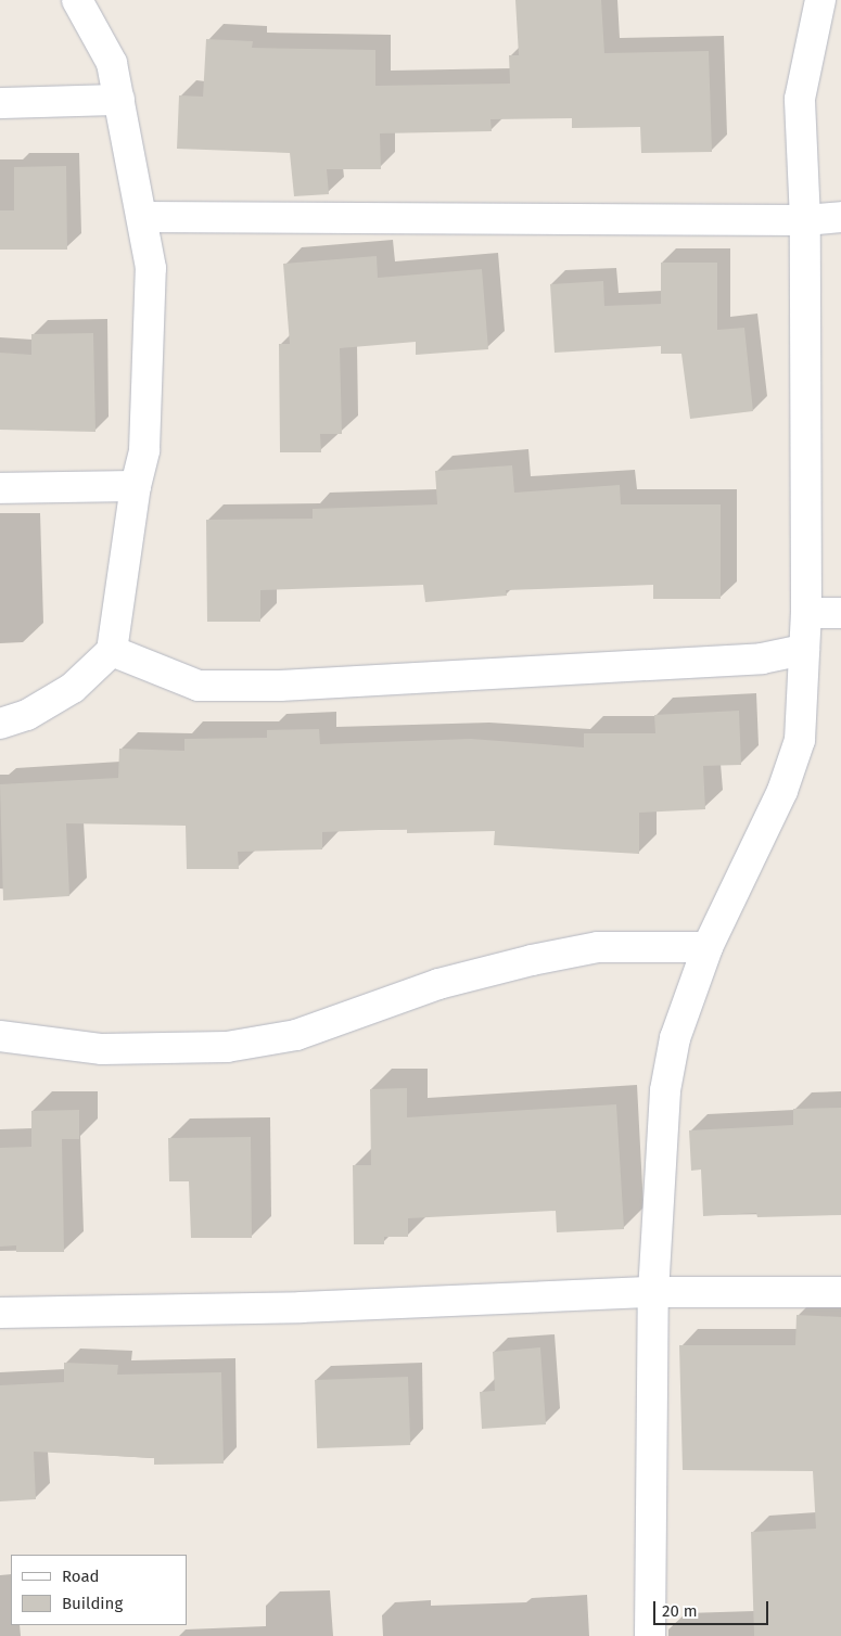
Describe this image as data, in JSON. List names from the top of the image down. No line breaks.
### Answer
{"legend":["Road","Building"],"scale_bar":"20 m"}
